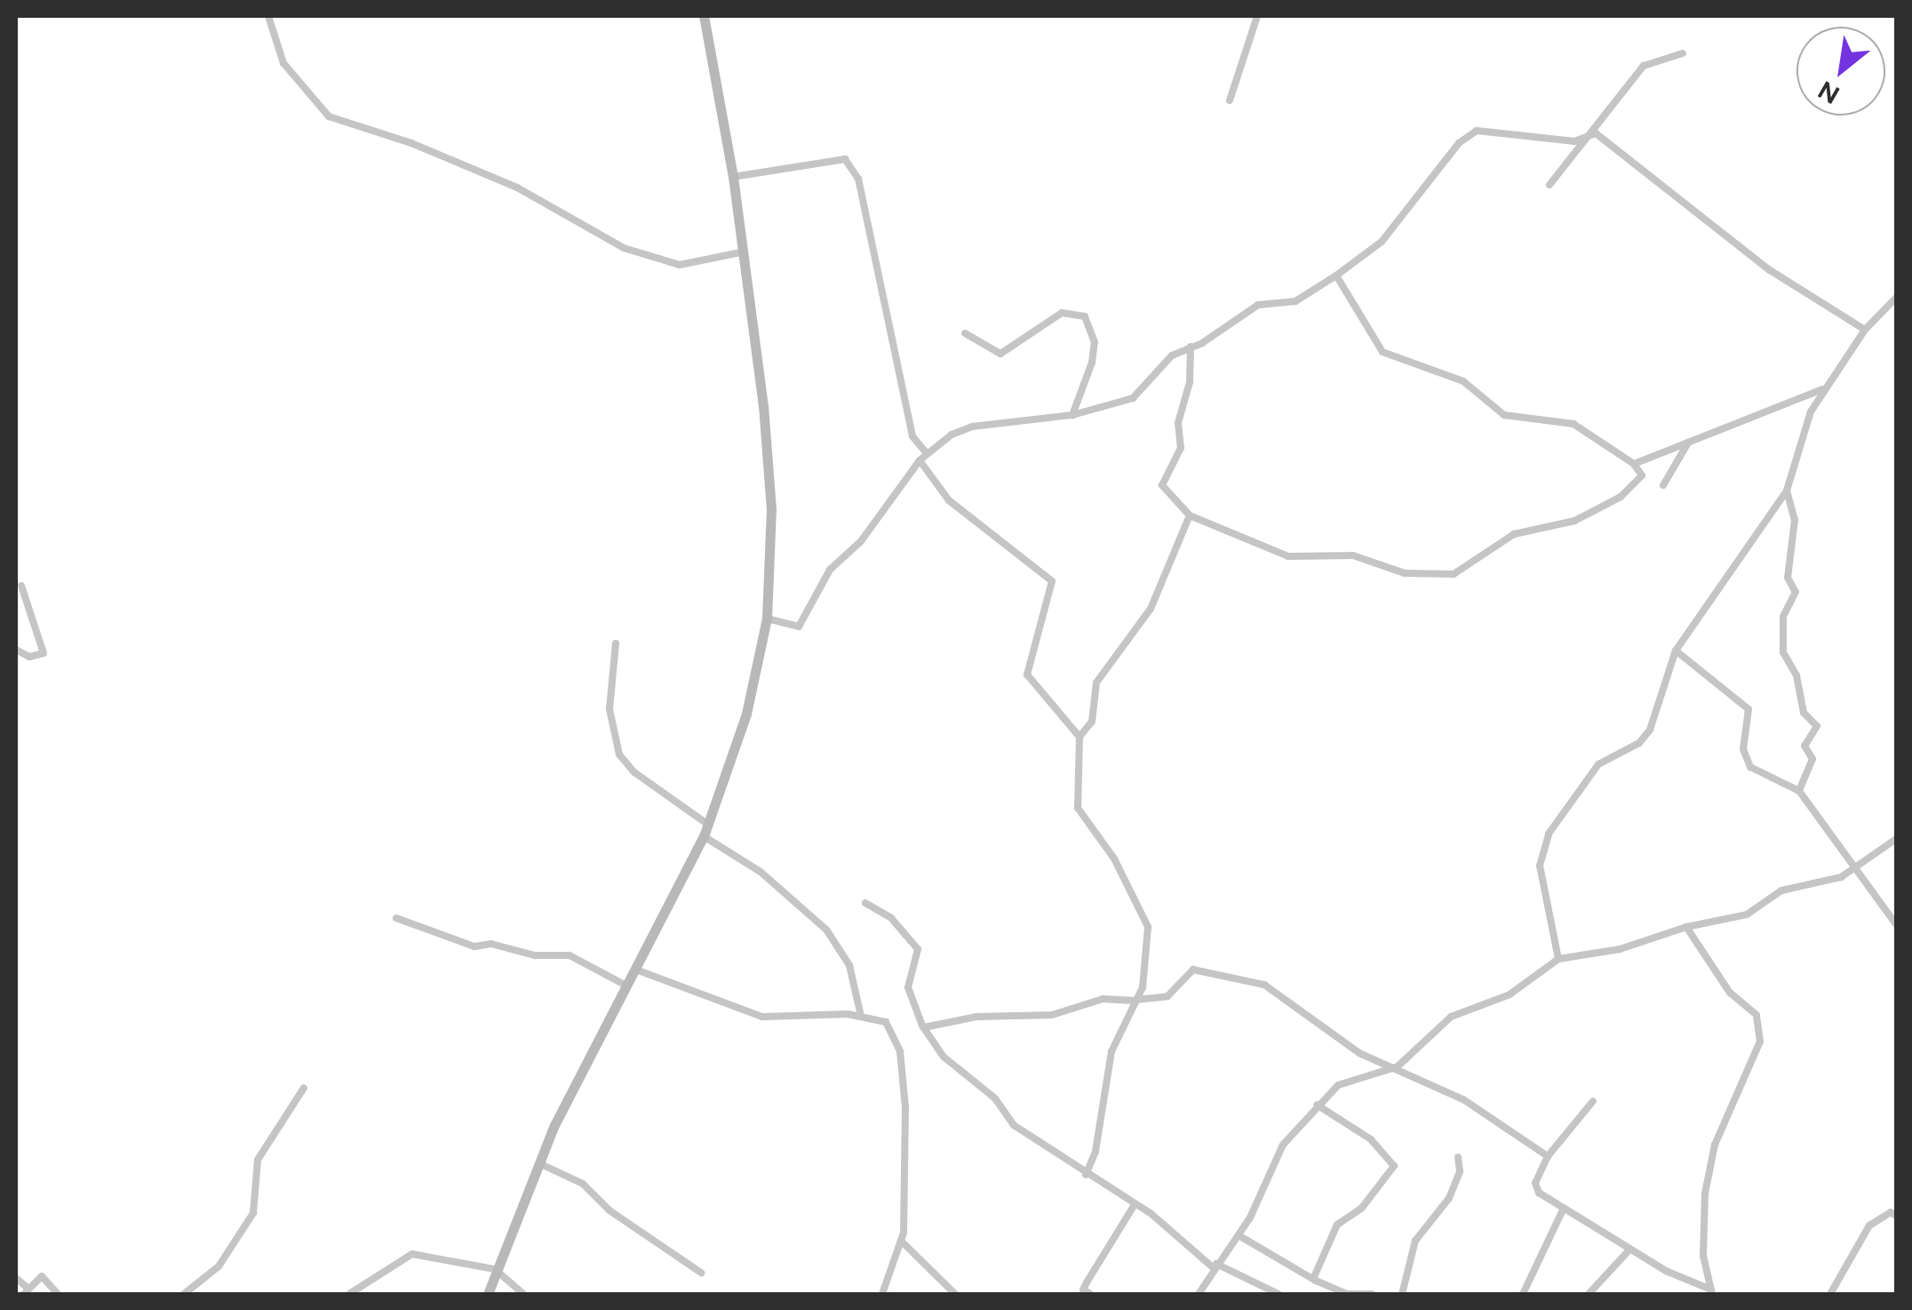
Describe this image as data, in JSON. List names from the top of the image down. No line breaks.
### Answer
{"north":"bottom left"}
